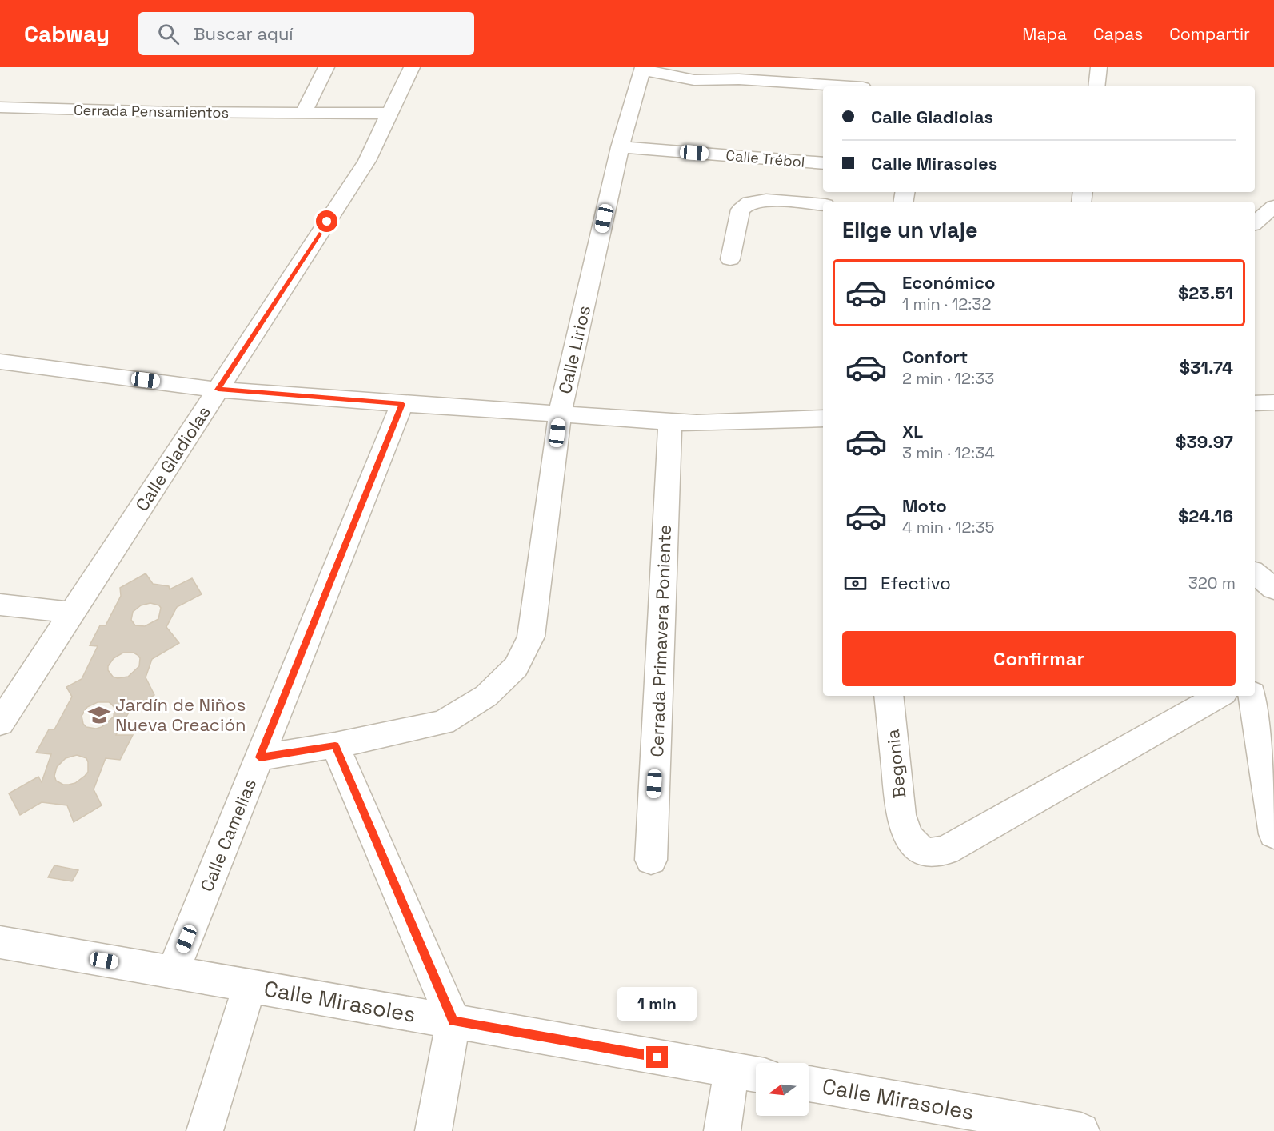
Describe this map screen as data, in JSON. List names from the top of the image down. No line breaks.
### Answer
{"streets":{"street":["Cerrada Pensamientos","Calle Trébol","Calle Lirios","Calle Gladiolas","Cerrada Primavera Poniente","Begonia","Calle Camelias","Calle Mirasoles"]},"crossings":[["Cerrada Pensamientos","Calle Gladiolas"],["Calle Trébol","Calle Lirios"],["Calle Lirios","Calle Camelias"],["Calle Camelias","Calle Mirasoles"]],"places":{"school or university":["Jardín de Niños Nueva Creación"]},"north":"left","page":{"header":"Cabway","search":"Buscar aquí","nav":["Mapa","Capas","Compartir"],"banner":["Calle Gladiolas","Calle Mirasoles"],"heading":"Elige un viaje","list":[{"name":"Económico","note":"1 min · 12:32","value":"$23.51"},{"name":"Confort","note":"2 min · 12:33","value":"$31.74"},{"name":"XL","note":"3 min · 12:34","value":"$39.97"},{"name":"Moto","note":"4 min · 12:35","value":"$24.16"}],"pay":["Efectivo","320 m"],"buttons":"Confirmar","bubble":"1 min"}}
